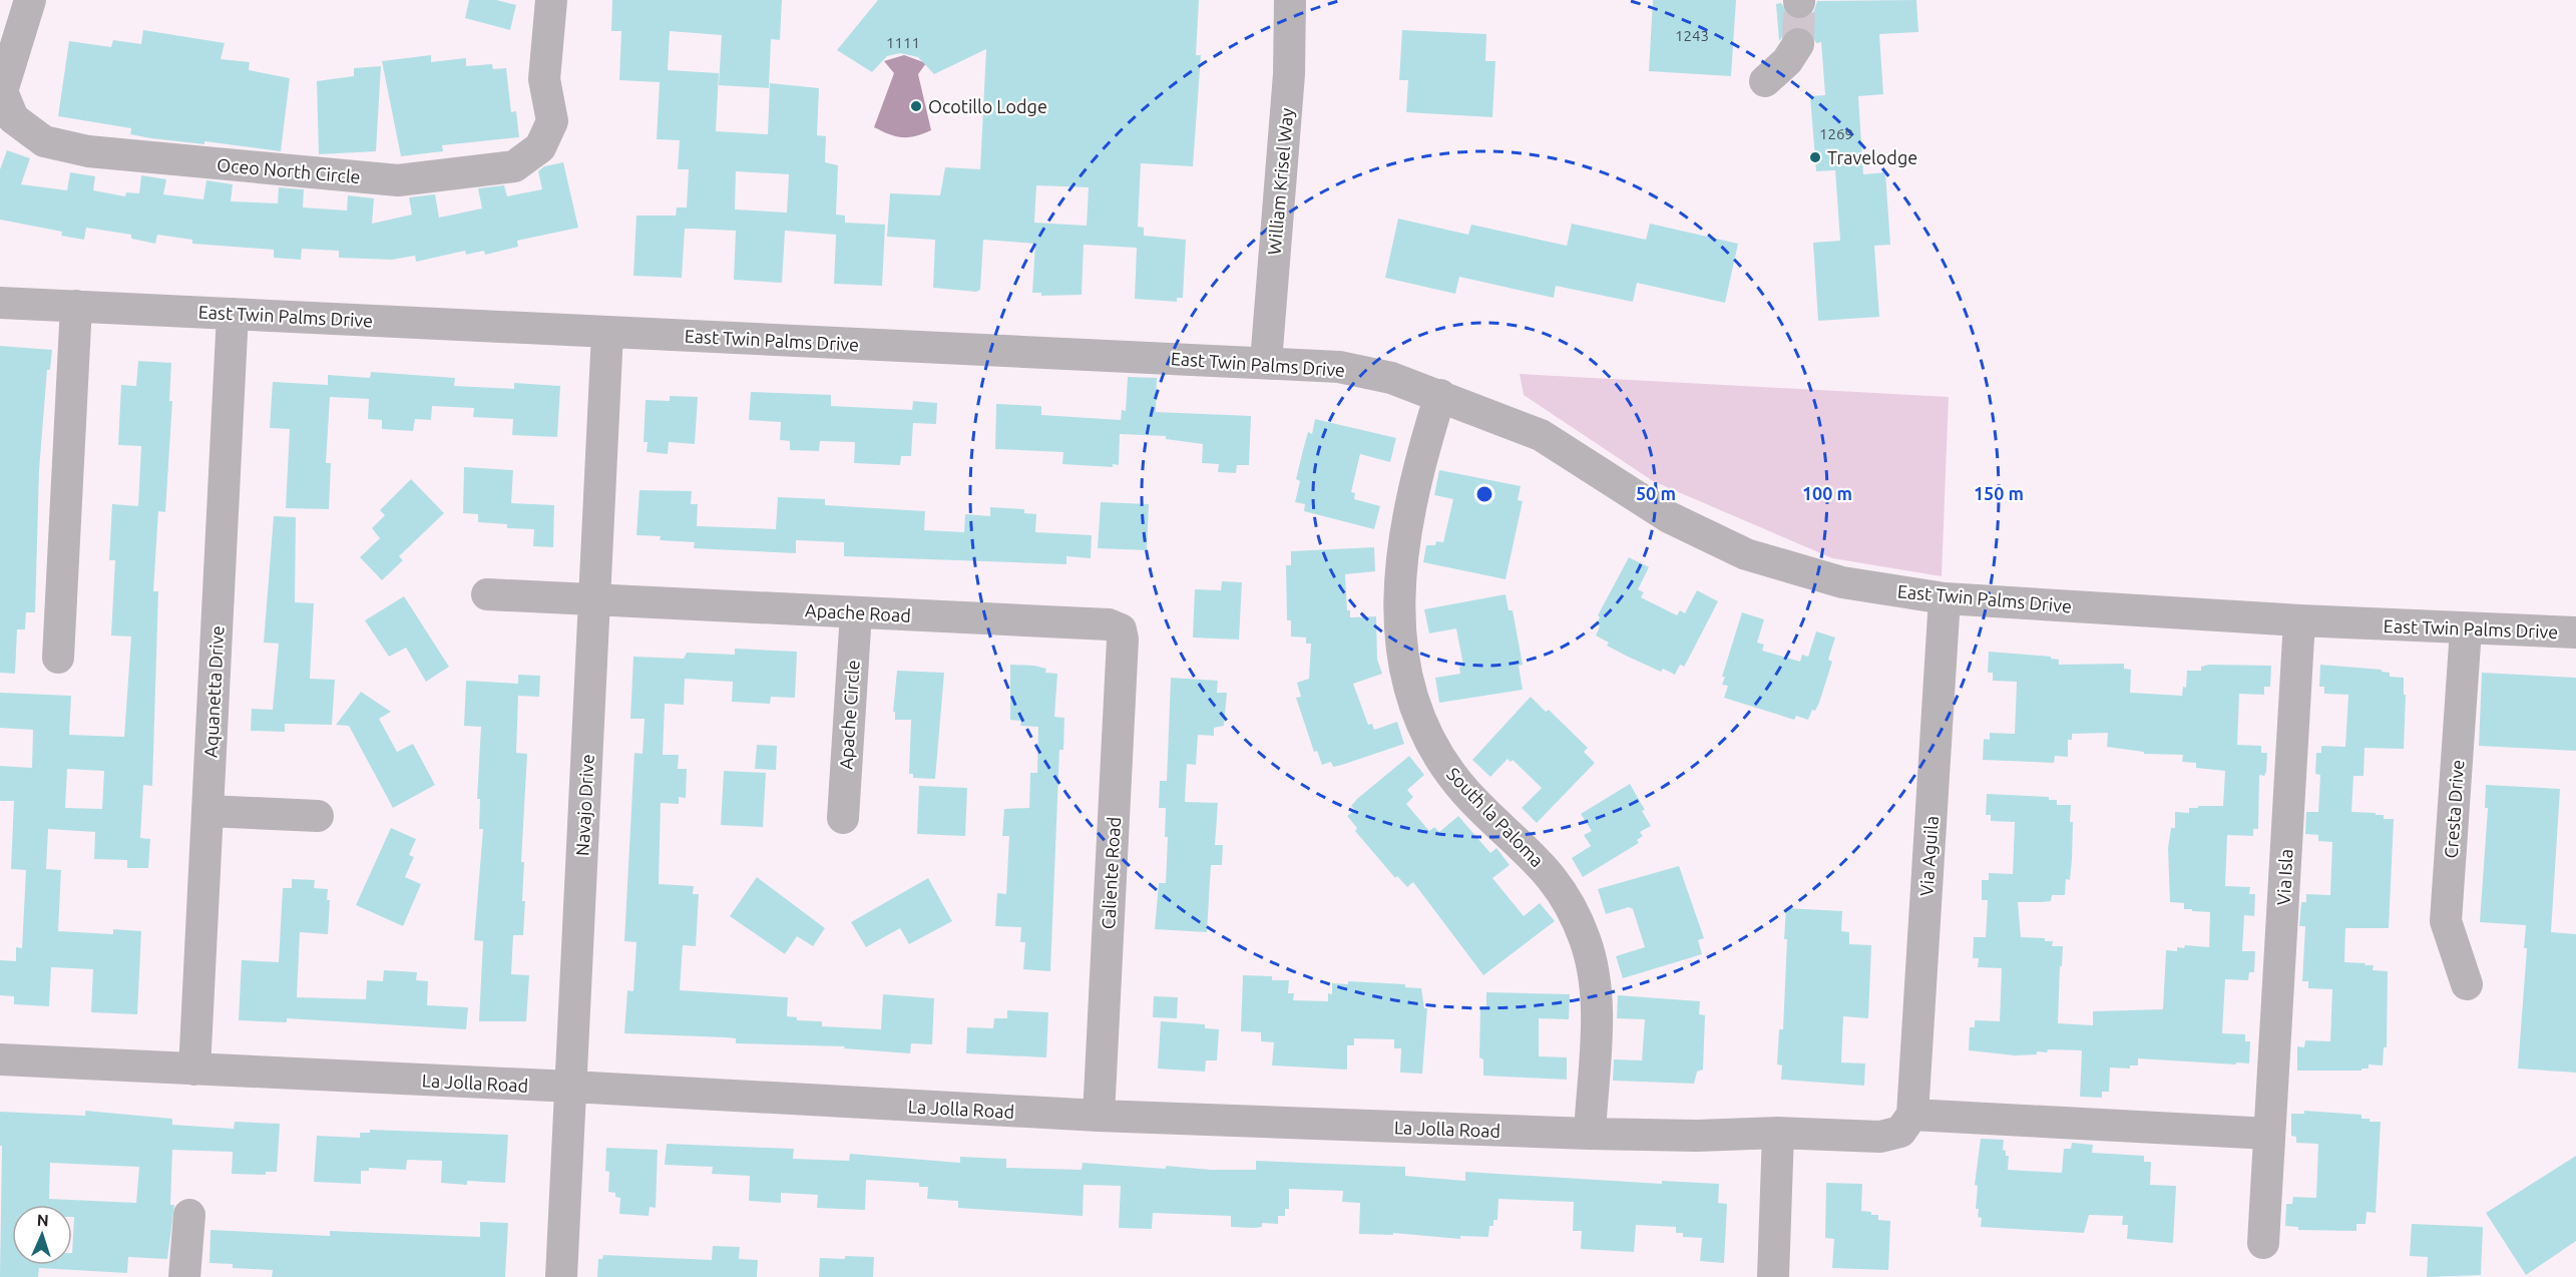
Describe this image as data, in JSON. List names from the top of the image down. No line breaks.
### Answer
{"streets":{"street":["Oceo North Circle","William Krisel Way","East Twin Palms Drive","Apache Road","Aquanetta Drive","Apache Circle","Navajo Drive","Cresta Drive","South la Paloma","Via Aguila","Caliente Road","Via Isla","La Jolla Road"]},"crossings":[["William Krisel Way","East Twin Palms Drive"],["East Twin Palms Drive","Aquanetta Drive"],["East Twin Palms Drive","Navajo Drive"],["East Twin Palms Drive","Cresta Drive"],["East Twin Palms Drive","South la Paloma"],["East Twin Palms Drive","Via Aguila"],["East Twin Palms Drive","Via Isla"],["Apache Road","Apache Circle"],["Apache Road","Navajo Drive"],["Apache Road","Caliente Road"],["Aquanetta Drive","La Jolla Road"],["Navajo Drive","La Jolla Road"],["South la Paloma","La Jolla Road"],["Via Aguila","La Jolla Road"],["Caliente Road","La Jolla Road"]],"places":["Ocotillo Lodge","Travelodge"],"house_numbers":["1243","1111","1269"],"north":"top","rings":["50 m","100 m","150 m"]}
